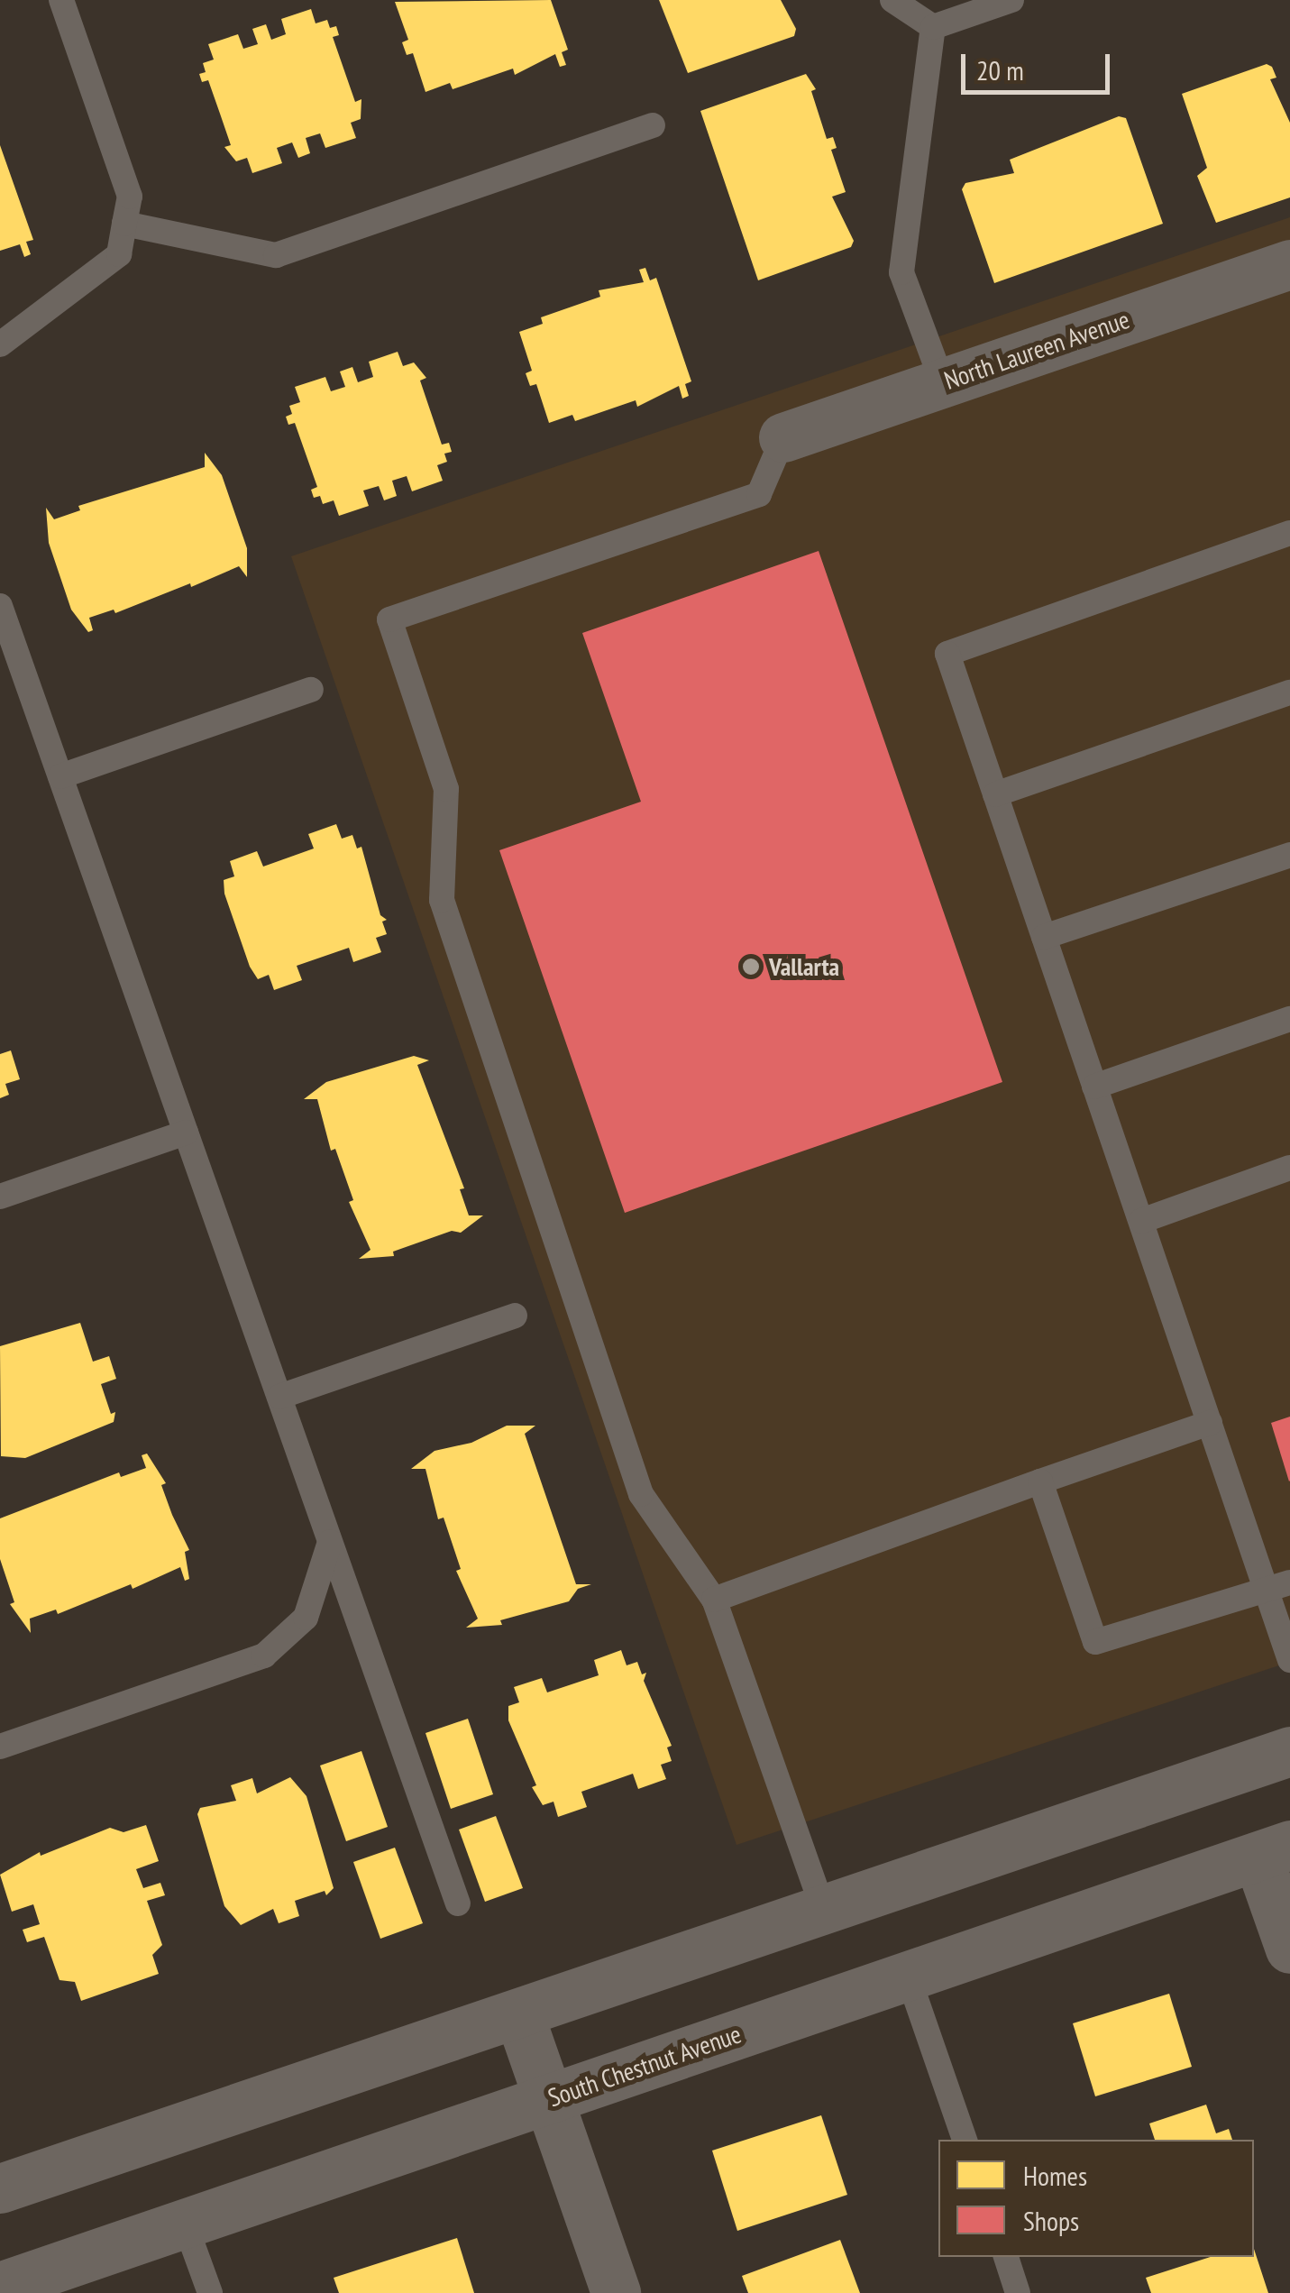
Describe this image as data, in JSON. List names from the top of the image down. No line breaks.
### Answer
{"streets":{"main road":["North Laureen Avenue","South Chestnut Avenue"]},"places":["Vallarta"],"legend":["Homes","Shops"],"scale_bar":"20 m"}
